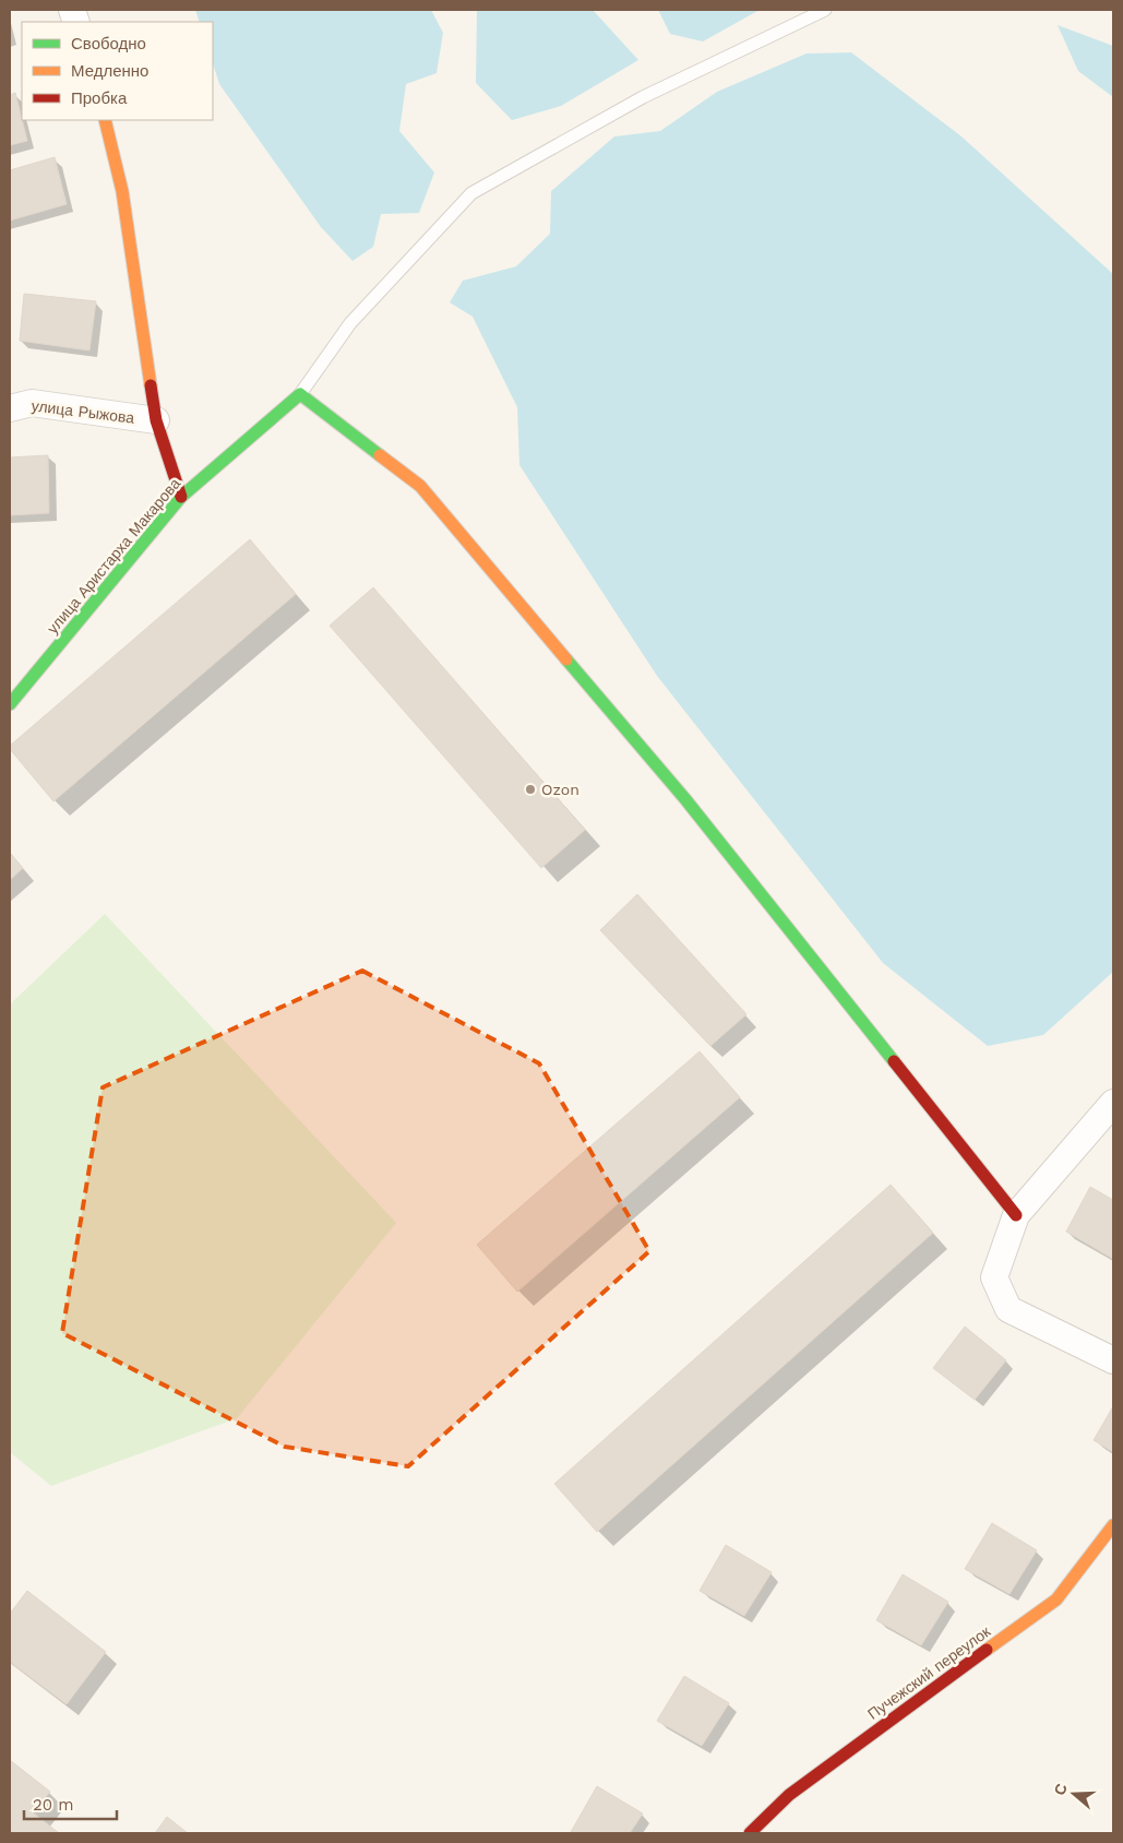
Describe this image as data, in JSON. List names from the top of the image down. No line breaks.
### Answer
{"streets":{"street":["улица Рыжова","улица Аристарха Макарова","Пучежский переулок"]},"places":["Ozon"],"legend":["Свободно","Медленно","Пробка"],"scale_bar":"20 m","north":"left"}
